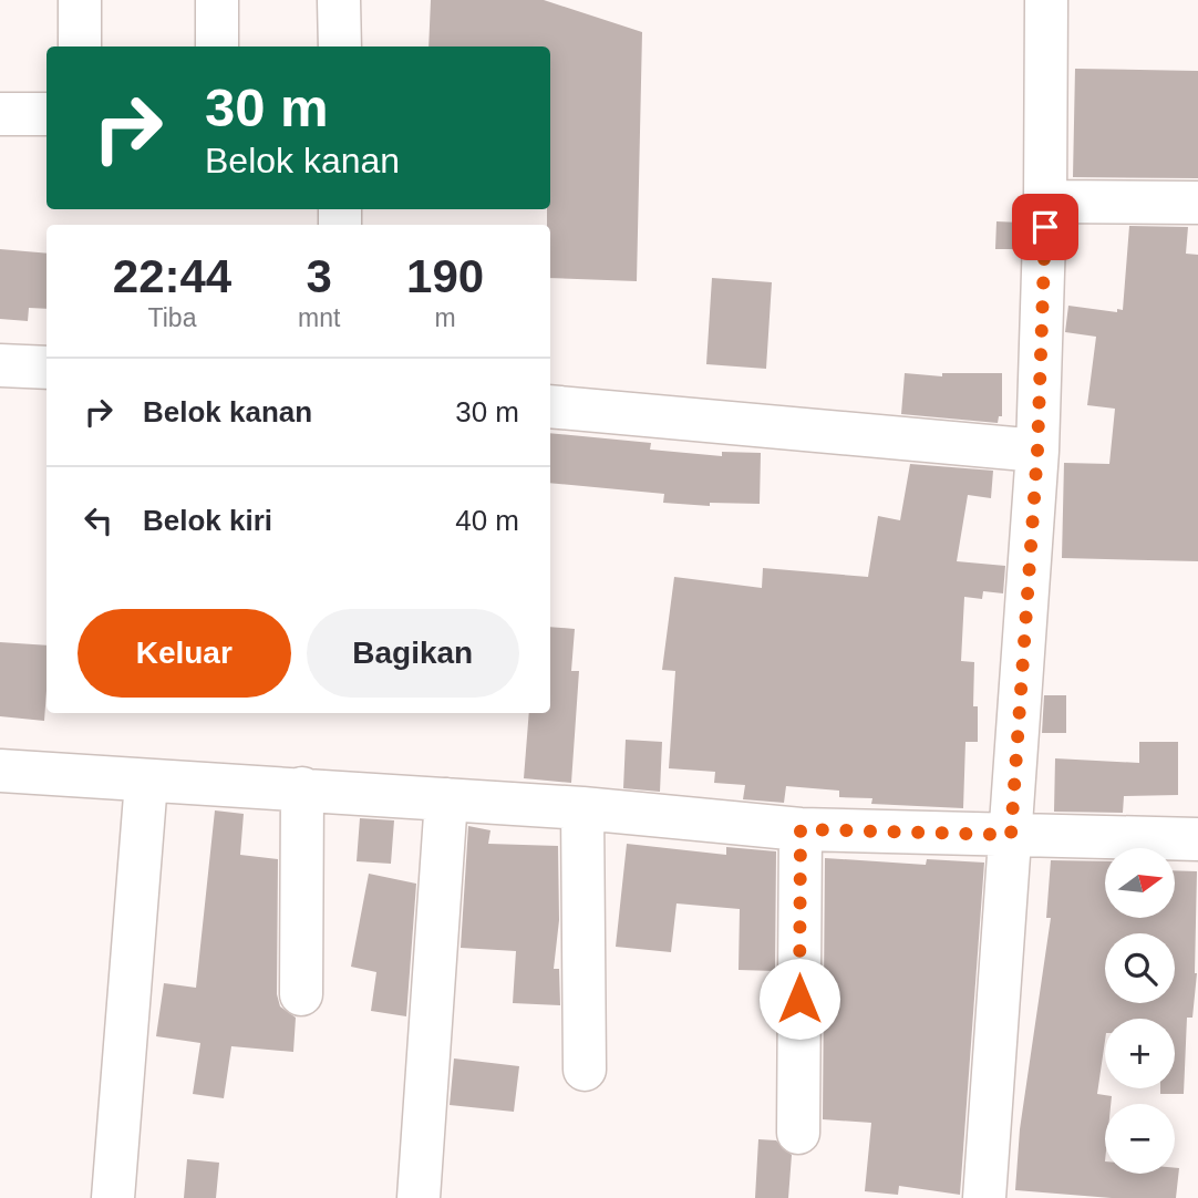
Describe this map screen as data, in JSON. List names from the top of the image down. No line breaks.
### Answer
{"north":"right","page":{"turn":["30 m","Belok kanan"],"eta":["22:44","Tiba","3","mnt","190","m"],"list":[{"name":"Belok kanan","value":"30 m"},{"name":"Belok kiri","value":"40 m"}],"buttons":["Keluar","Bagikan"],"map_buttons":["+","−"]}}
